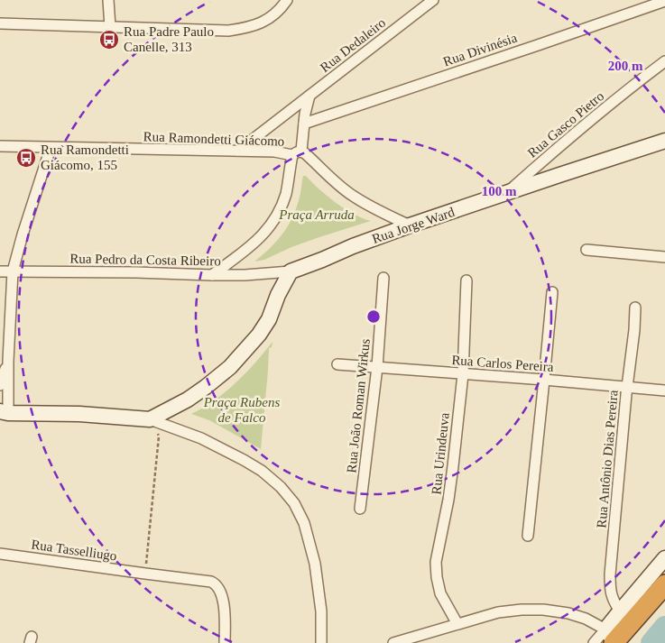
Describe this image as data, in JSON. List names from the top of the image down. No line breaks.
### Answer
{"streets":{"street":["Rua Dedaleiro","Rua Divinésia","Rua Gasco Pietro","Rua Ramondetti Giácomo","Rua Jorge Ward","Rua Pedro da Costa Ribeiro","Rua Carlos Pereira","Rua João Roman Wirkus","Rua Urindeuva","Rua Antônio Dias Pereira","Rua Tasselliugo"]},"crossings":[["Rua Dedaleiro","Rua Ramondetti Giácomo"],["Rua Gasco Pietro","Rua Jorge Ward"],["Rua Jorge Ward","Rua Pedro da Costa Ribeiro"],["Rua Carlos Pereira","Rua João Roman Wirkus"],["Rua Carlos Pereira","Rua Urindeuva"],["Rua Carlos Pereira","Rua Antônio Dias Pereira"]],"parks":["Praça Arruda","Praça Rubens de Falco"],"places":{"bus stop":["Rua Padre Paulo Canelle, 313","Rua Ramondetti Giácomo, 155"]},"rings":["200 m","100 m"]}
